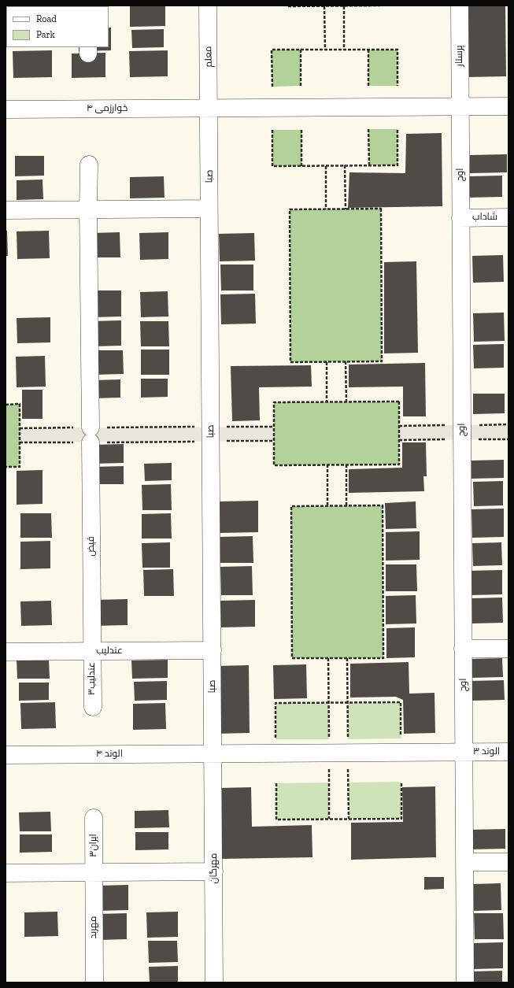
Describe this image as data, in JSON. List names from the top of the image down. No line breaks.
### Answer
{"streets":{"street":["پرستار","معلم","خوارزمی ۴","اوج","صبا","شاداب","فیض","عندلیب","عندلیب۳","الوند ۳","الوند ۴","ایران۳","مهرگان","مهربد"]},"crossings":[["پرستار","خوارزمی ۴"],["پرستار","اوج"],["معلم","خوارزمی ۴"],["معلم","صبا"],["خوارزمی ۴","اوج"],["خوارزمی ۴","صبا"],["اوج","شاداب"],["اوج","الوند ۳"],["صبا","عندلیب"],["صبا","الوند ۳"],["صبا","الوند ۴"],["صبا","مهرگان"],["فیض","عندلیب"],["فیض","عندلیب۳"],["عندلیب","عندلیب۳"],["الوند ۳","الوند ۴"],["الوند ۳","مهرگان"],["الوند ۴","مهرگان"],["ایران۳","مهربد"]],"legend":["Road","Park"]}
